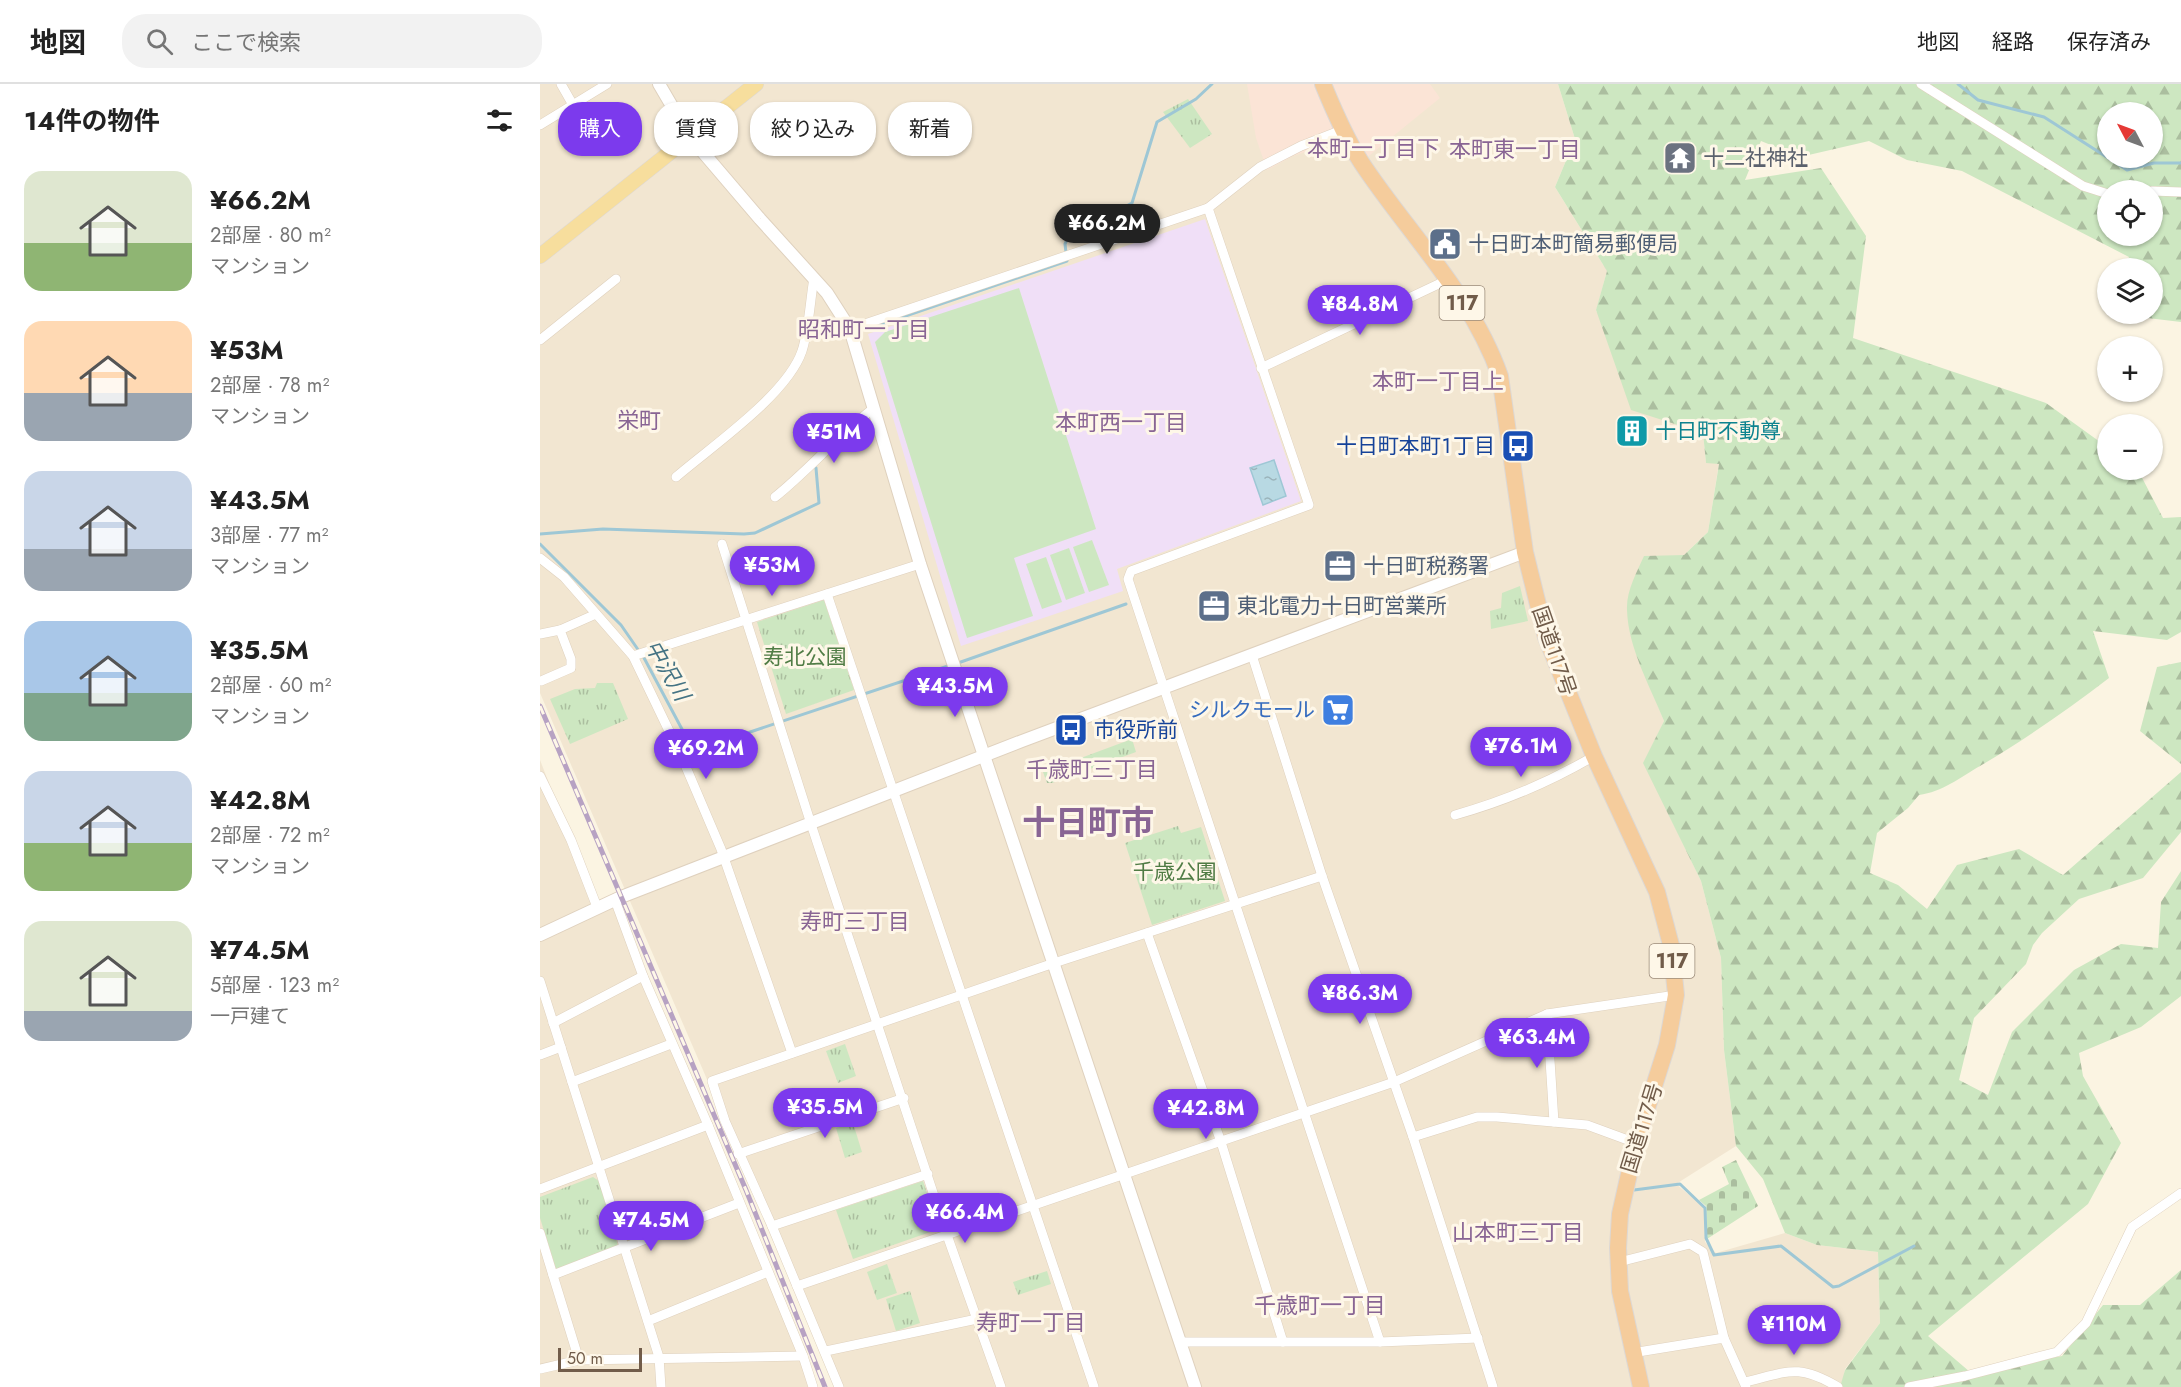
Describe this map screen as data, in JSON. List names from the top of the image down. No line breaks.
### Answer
{"streets":{"highway":["117","国道117号"]},"districts":["本町一丁目下","本町東一丁目","昭和町一丁目","本町一丁目上","栄町","本町西一丁目","千歳町三丁目","十日町市","寿町三丁目","山本町三丁目","千歳町一丁目","寿町一丁目"],"water":["中沢川"],"parks":["寿北公園","千歳公園"],"places":{"temple":["十二社神社"],"public building":["十日町本町簡易郵便局"],"building":["十日町不動尊"],"bus stop":["十日町本町１丁目","市役所前"],"office":["十日町税務署","東北電力十日町営業所"],"supermarket":["シルクモール"]},"scale_bar":"50 m","north":"top left","page":{"header":"地図","search":"ここで検索","nav":["地図","経路","保存済み"],"heading":"14件の物件","map_buttons":["+","−"],"chip":["購入","賃貸","絞り込み","新着"],"list":[{"name":"¥66.2M","note":"2部屋 · 80 m² · マンション"},{"name":"¥53M","note":"2部屋 · 78 m² · マンション"},{"name":"¥43.5M","note":"3部屋 · 77 m² · マンション"},{"name":"¥35.5M","note":"2部屋 · 60 m² · マンション"},{"name":"¥42.8M","note":"2部屋 · 72 m² · マンション"},{"name":"¥74.5M","note":"5部屋 · 123 m² · 一戸建て"}],"price":["¥66.2M","¥84.8M","¥51M","¥53M","¥43.5M","¥76.1M","¥69.2M","¥86.3M","¥63.4M","¥35.5M","¥42.8M","¥66.4M","¥74.5M","¥110M"],"scale":"50 m"}}
